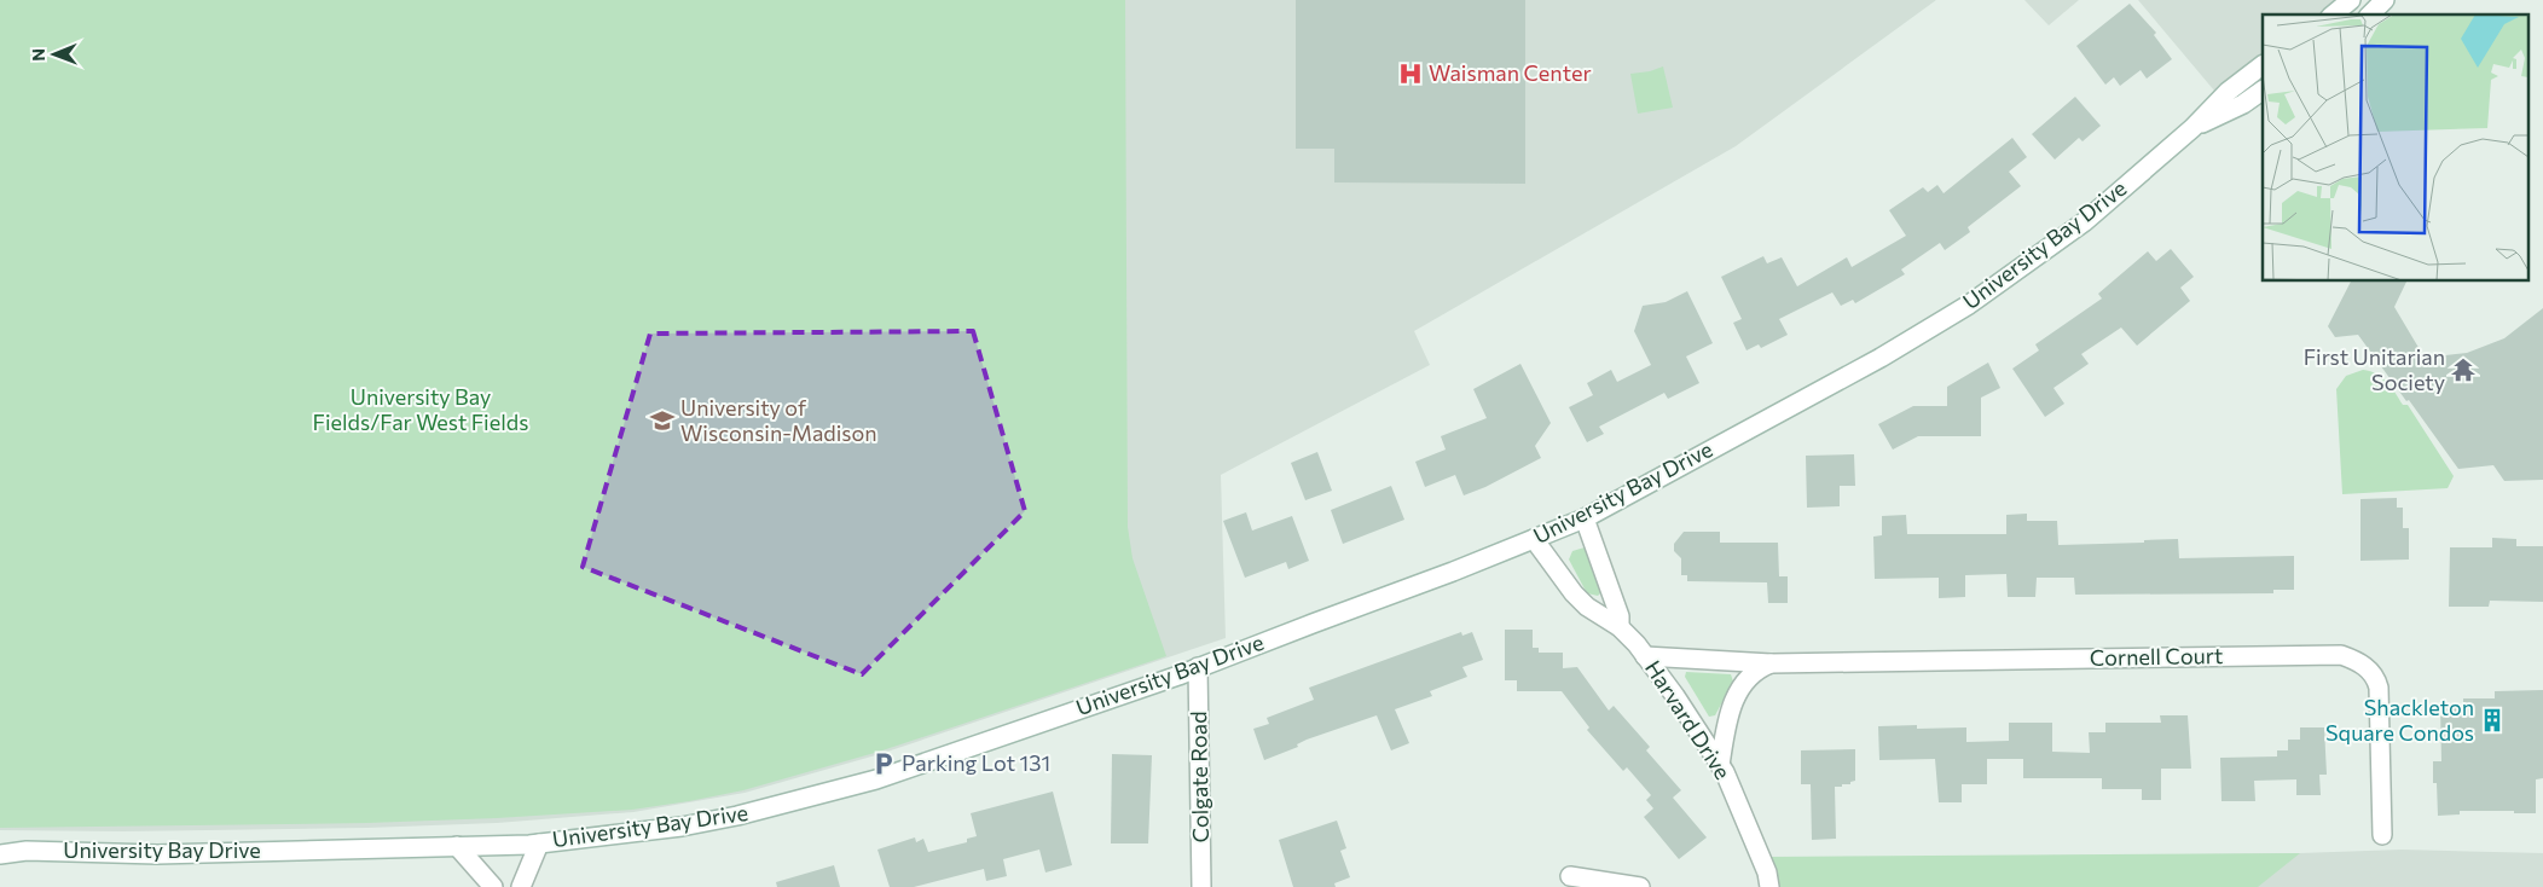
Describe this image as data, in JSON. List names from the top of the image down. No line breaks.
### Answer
{"streets":{"street":["University Bay Drive","Cornell Court","Harvard Drive","Colgate Road"]},"crossings":[["University Bay Drive","Harvard Drive"],["University Bay Drive","Colgate Road"],["Cornell Court","Harvard Drive"]],"parks":["University Bay Fields/Far West Fields"],"places":{"hospital":["Waisman Center"],"temple":["First Unitarian Society"],"school or university":["University of Wisconsin-Madison"],"building":["Shackleton Square Condos"],"parking":["Parking Lot 131"]},"north":"left"}
